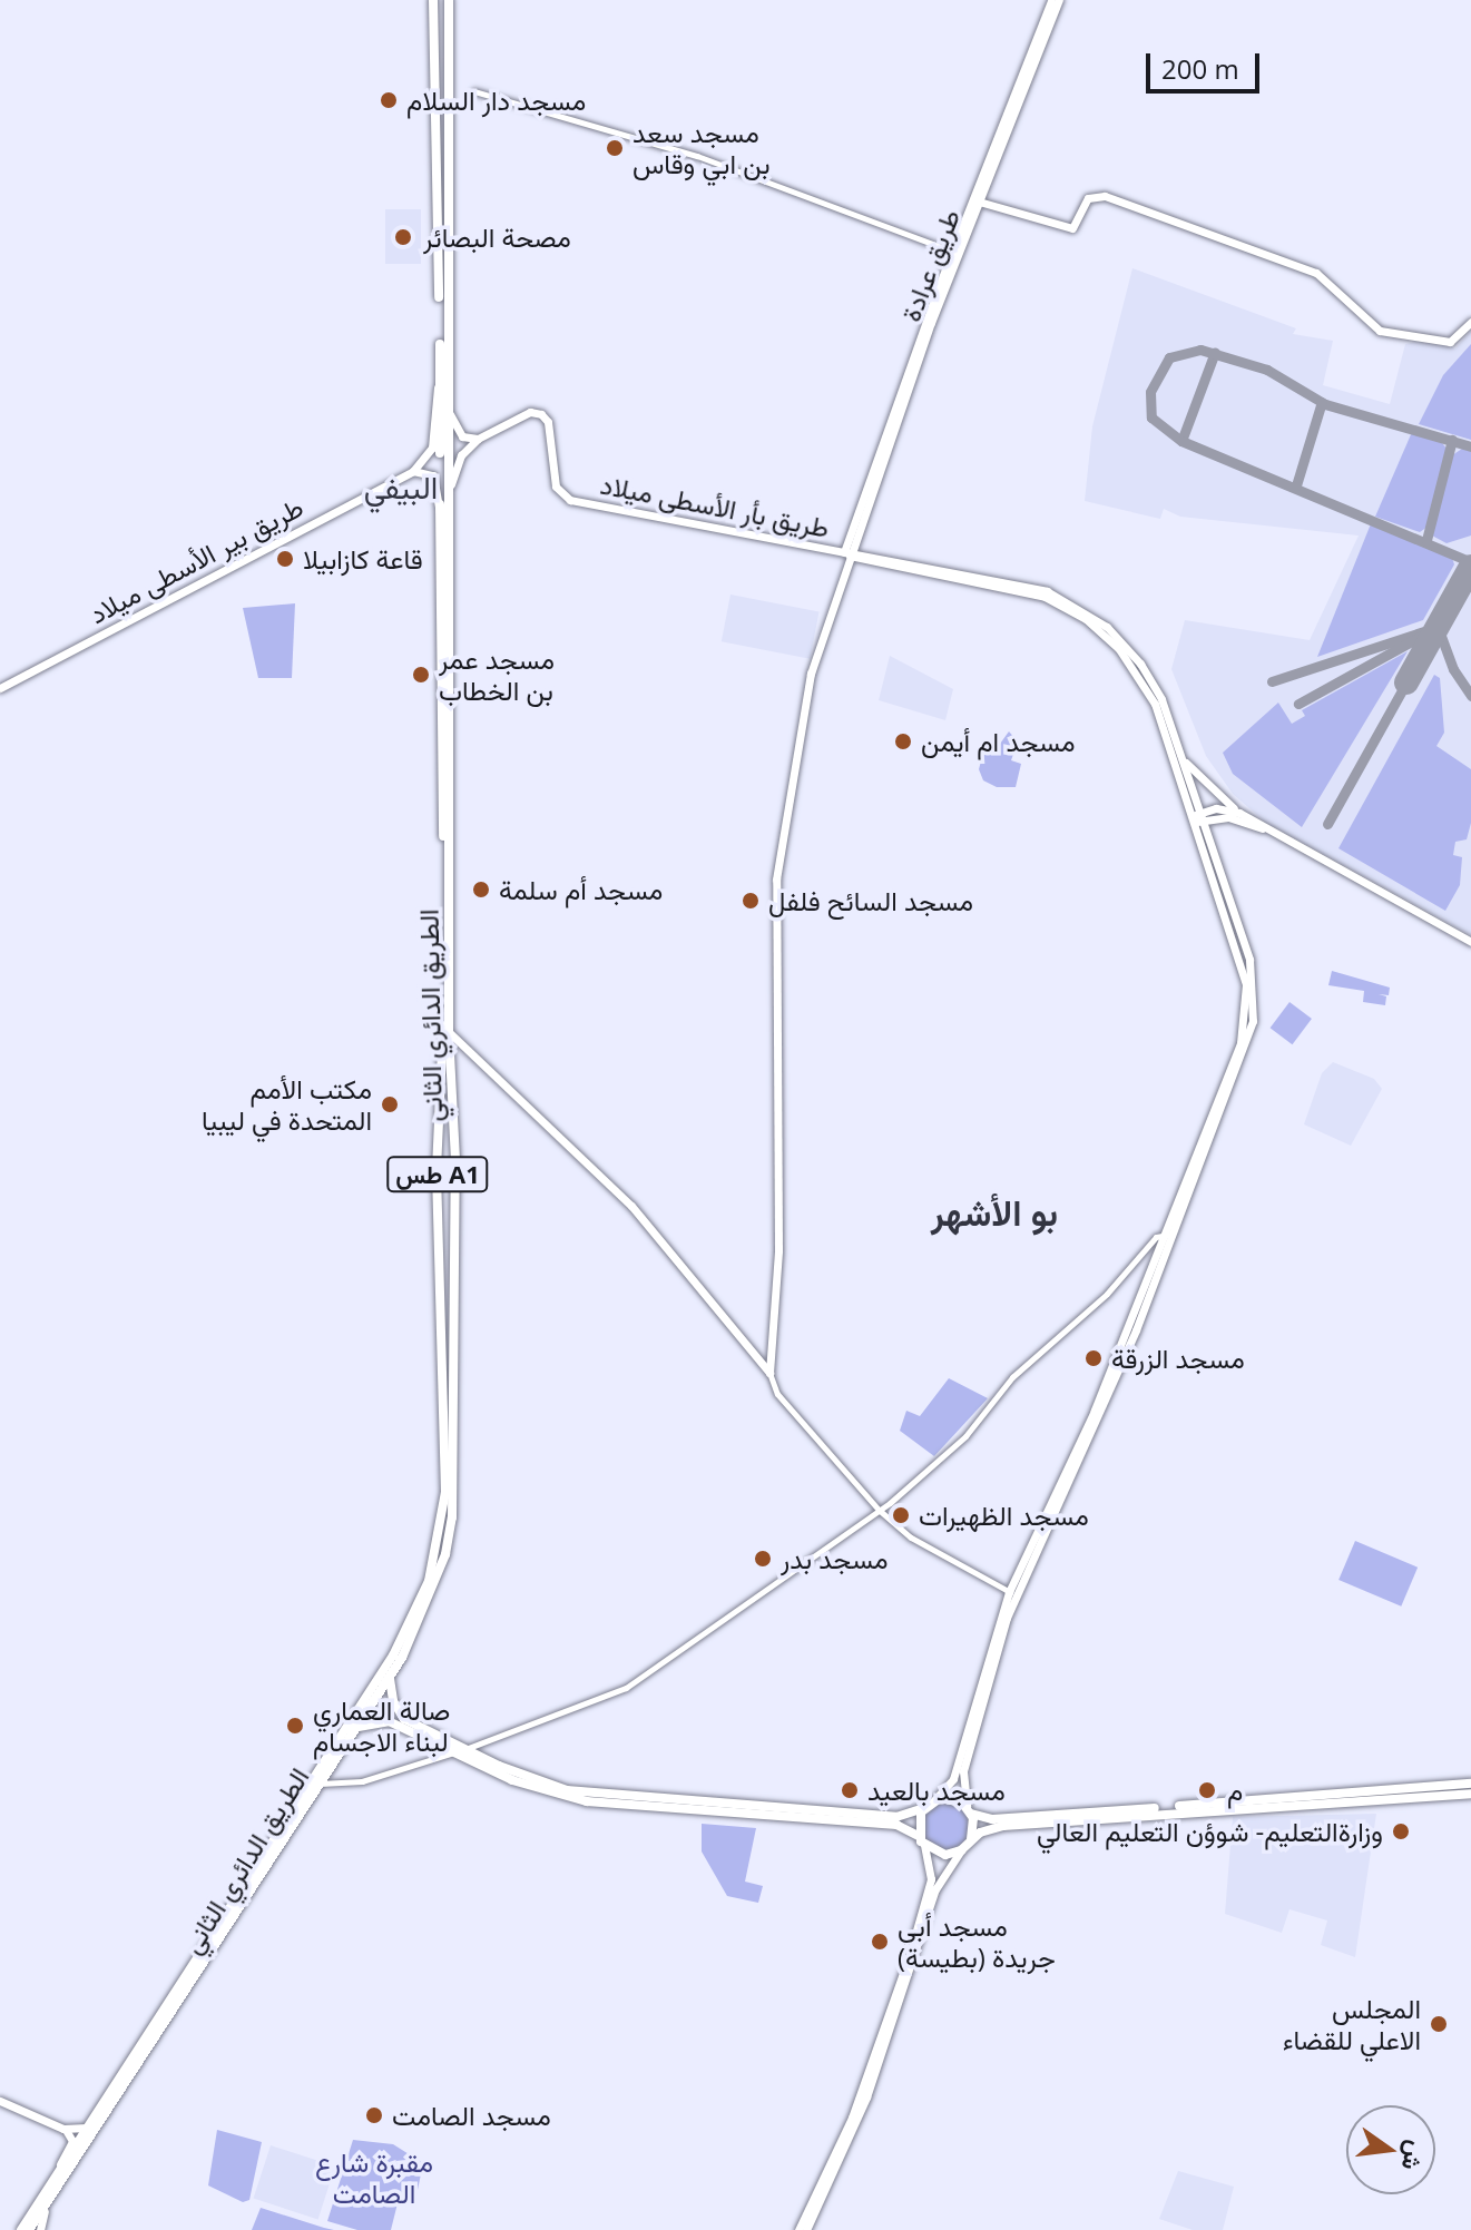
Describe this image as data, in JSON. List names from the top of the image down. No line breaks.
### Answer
{"streets":{"highway":["الطريق الدائري الثاني","طس A1"],"main road":["طريق عرادة","طريق بأر الأسطى ميلاد","طريق بير الأسطى ميلاد"]},"crossings":[["طريق عرادة","طريق بأر الأسطى ميلاد"],["طريق بأر الأسطى ميلاد","الطريق الدائري الثاني"]],"districts":["البيفي","بو الأشهر"],"parks":["مقبرة شارع الصامت"],"places":["مسجد دار السلام","مسجد سعد بن ابي وقاس","مصحة البصائر","قاعة كازابيلا","مسجد عمر بن الخطاب","مسجد ام أيمن","مسجد أم سلمة","مسجد السائح فلفل","مكتب الأمم المتحدة في ليبيا","مسجد الزرقة","مسجد الظهيرات","مسجد بدر","صالة العماري لبناء الاجسام","مسجد بالعيد","م","وزارةالتعليم- شوؤن التعليم العالي","مسجد أبي جريدة (بطيسة)","المجلس الاعلي للقضاء","مسجد الصامت"],"scale_bar":"200 m","north":"right"}
